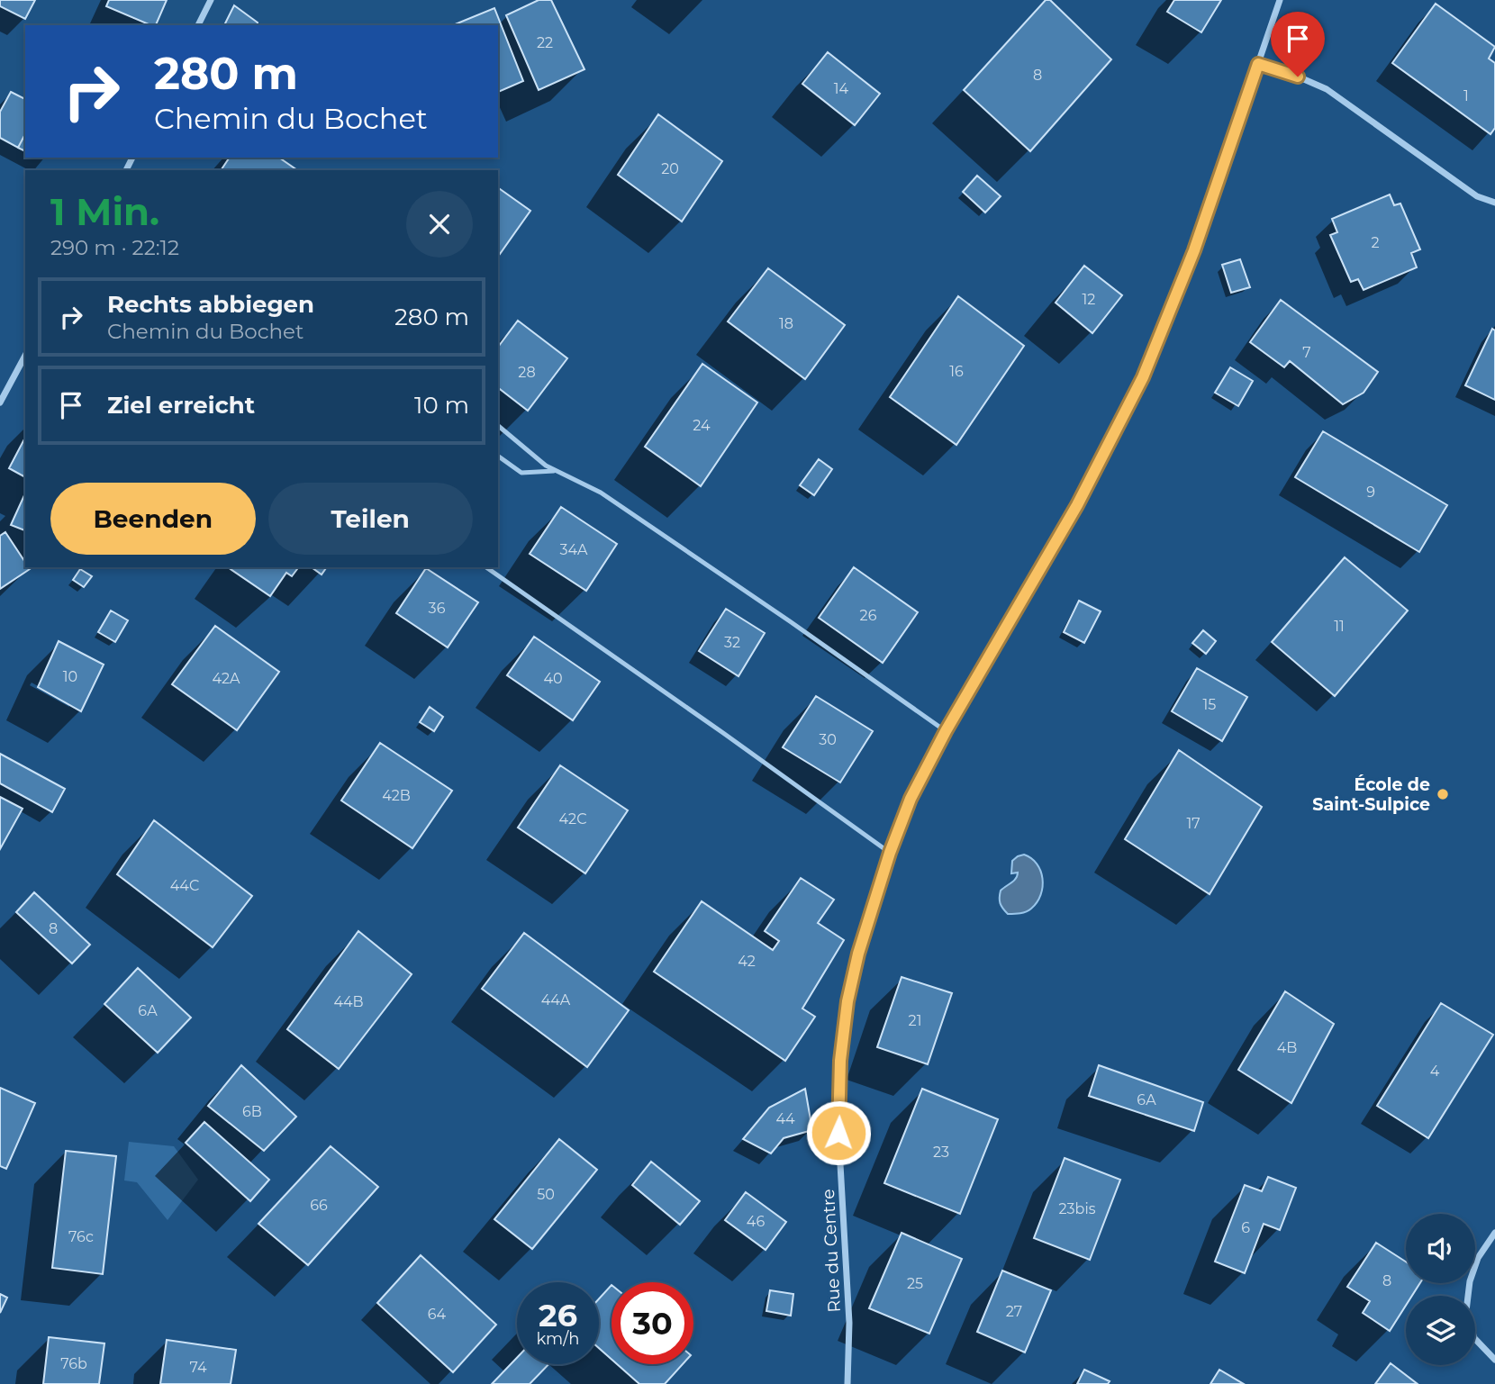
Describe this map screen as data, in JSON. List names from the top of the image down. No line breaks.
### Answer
{"streets":{"street":["Rue du Centre"]},"places":["École de Saint-Sulpice"],"house_numbers":["22","8","14","1","20","2","12","18","7","16","28","24","9","34A","36","26","11","32","10","42A","40","15","30","42B","42C","17","44C","8","42","44A","44B","6A","21","4B","4","6A","6B","44","23","50","66","23bis","46","6","76c","8","25","27","64","76b","74"],"page":{"turn":["280 m","Chemin du Bochet"],"heading":["1 Min.","290 m · 22:12"],"list":[{"name":"Rechts abbiegen","note":"Chemin du Bochet","value":"280 m"},{"name":"Ziel erreicht","value":"10 m"}],"buttons":["Beenden","Teilen"],"speed":"26 km/h","limit":"30"}}
